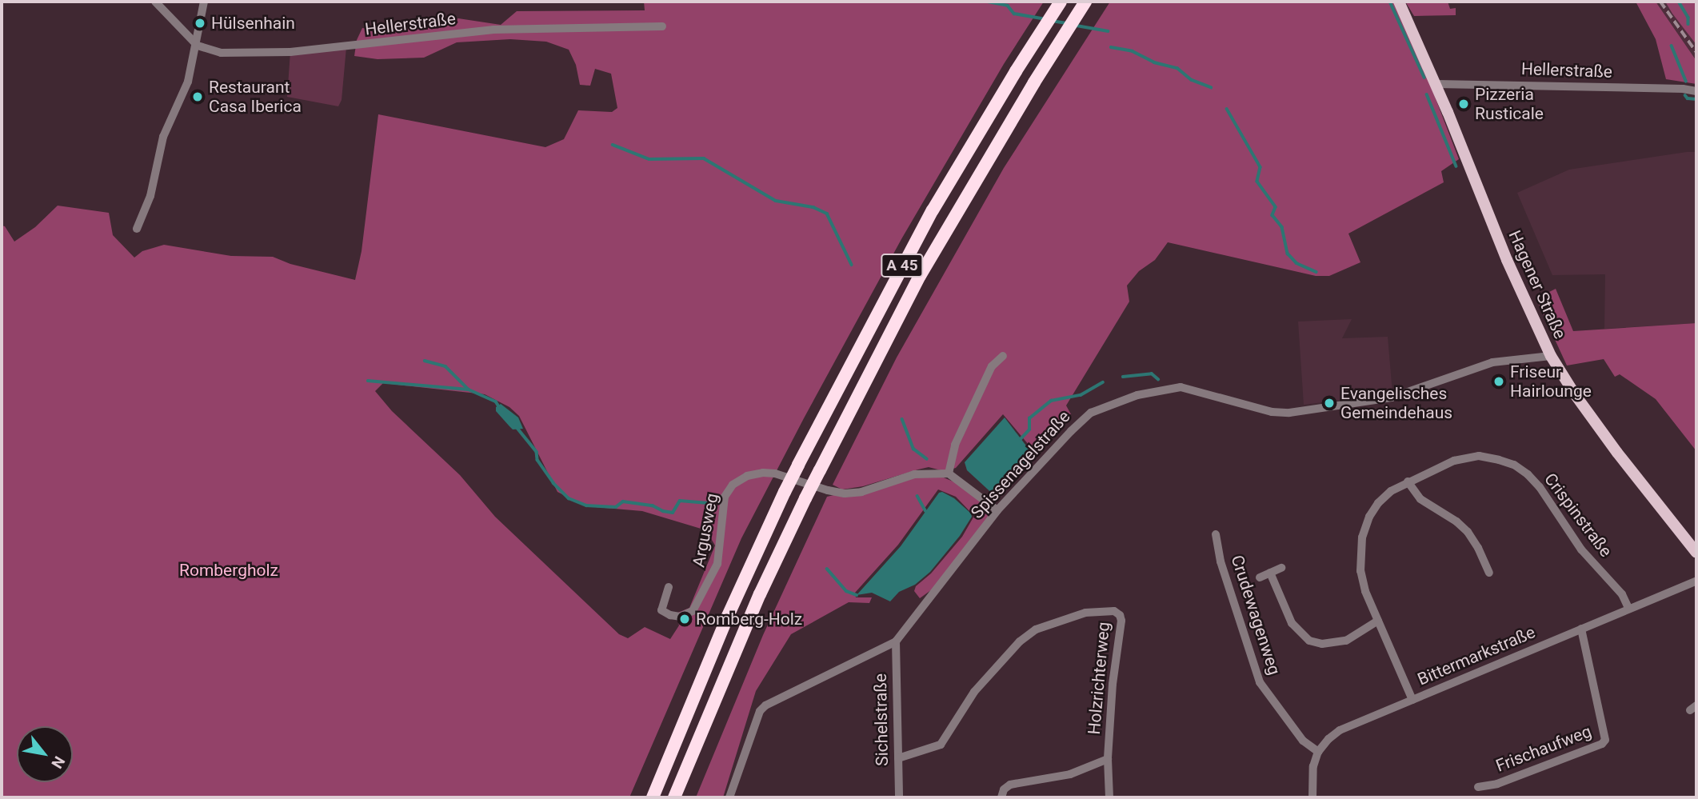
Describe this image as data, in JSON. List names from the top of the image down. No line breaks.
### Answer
{"streets":{"highway":["A 45"],"main road":["Hagener Straße"],"street":["Hellerstraße","Spissenagelstraße","Crispinstraße","Argusweg","Crudewagenweg","Bittermarkstraße","Holzrichterweg","Sichelstraße","Frischaufweg"]},"crossings":[["Hellerstraße","Hagener Straße"],["Hagener Straße","Spissenagelstraße"],["Spissenagelstraße","Sichelstraße"],["Crispinstraße","Bittermarkstraße"],["Crudewagenweg","Bittermarkstraße"],["Bittermarkstraße","Frischaufweg"],["Holzrichterweg","Sichelstraße"]],"parks":["Rombergholz"],"places":["Hülsenhain","Restaurant Casa Iberica","Pizzeria Rusticale","Friseur Hairlounge","Evangelisches Gemeindehaus","Romberg-Holz"],"north":"bottom right"}
